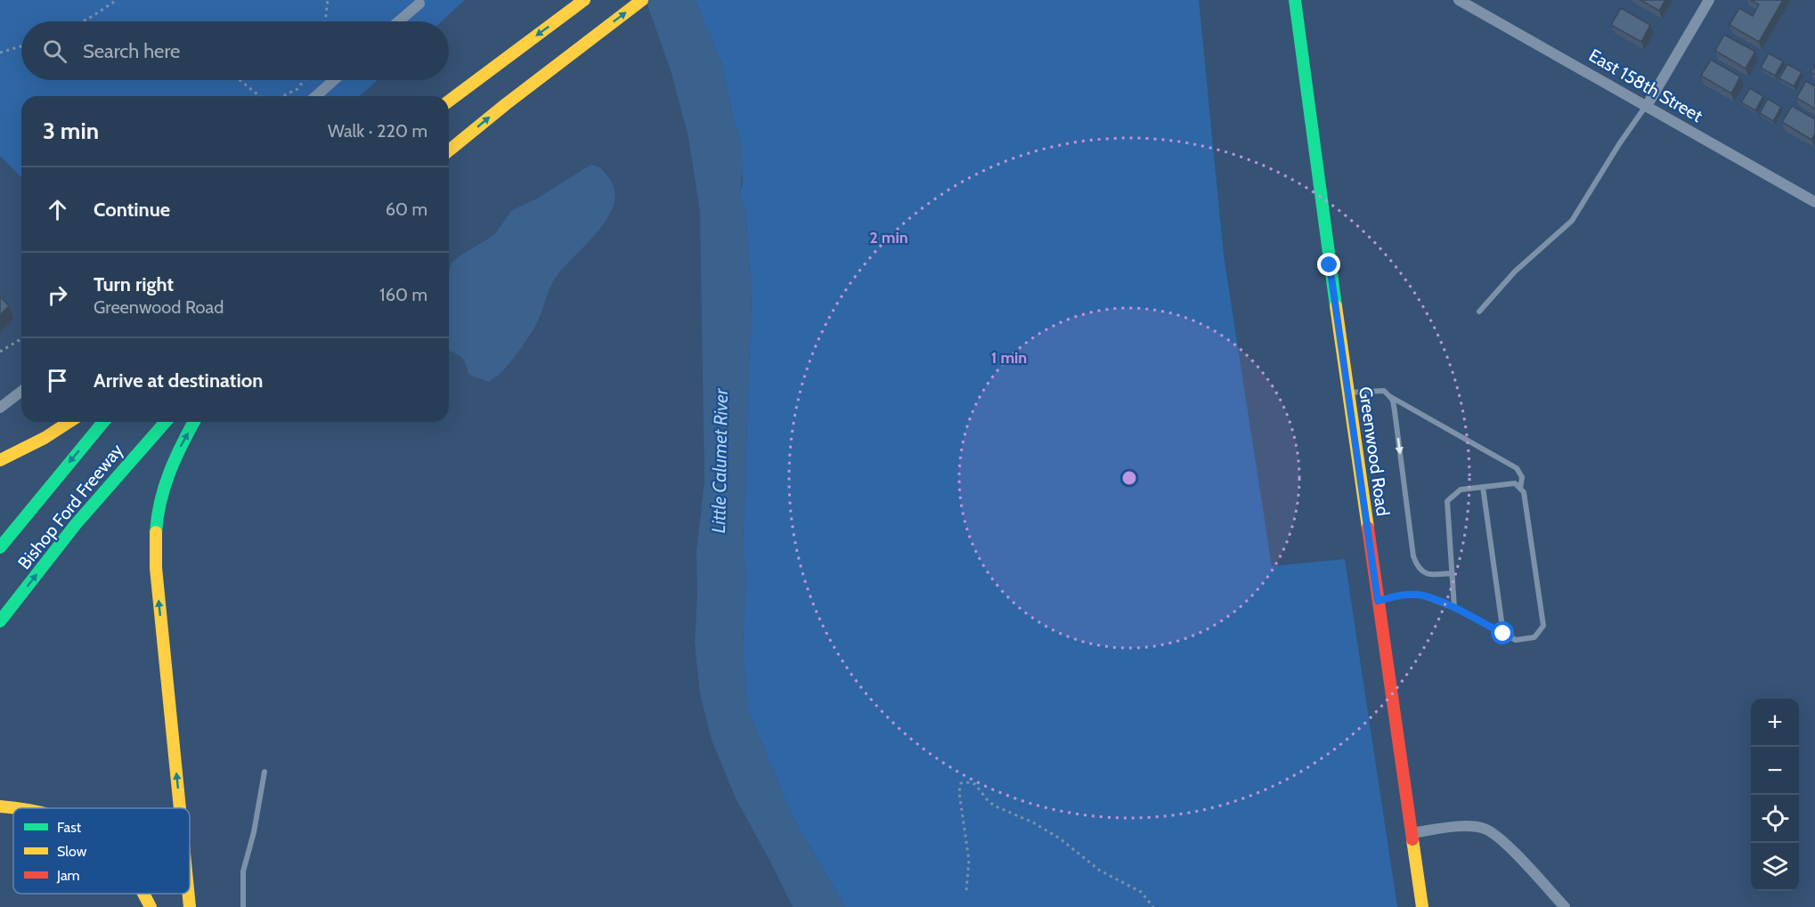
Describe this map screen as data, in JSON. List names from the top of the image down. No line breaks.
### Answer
{"streets":{"main road":["Greenwood Road","Bishop Ford Freeway"],"street":["East 158th Street"]},"water":["Little Calumet River"],"legend":["Fast","Slow","Jam"],"page":{"search":"Search here","heading":["3 min","Walk · 220 m"],"list":[["Continue","60 m"],["Turn right","Greenwood Road","160 m"],"Arrive at destination"],"map_buttons":["+","−"]},"rings":["2 min","1 min"]}
